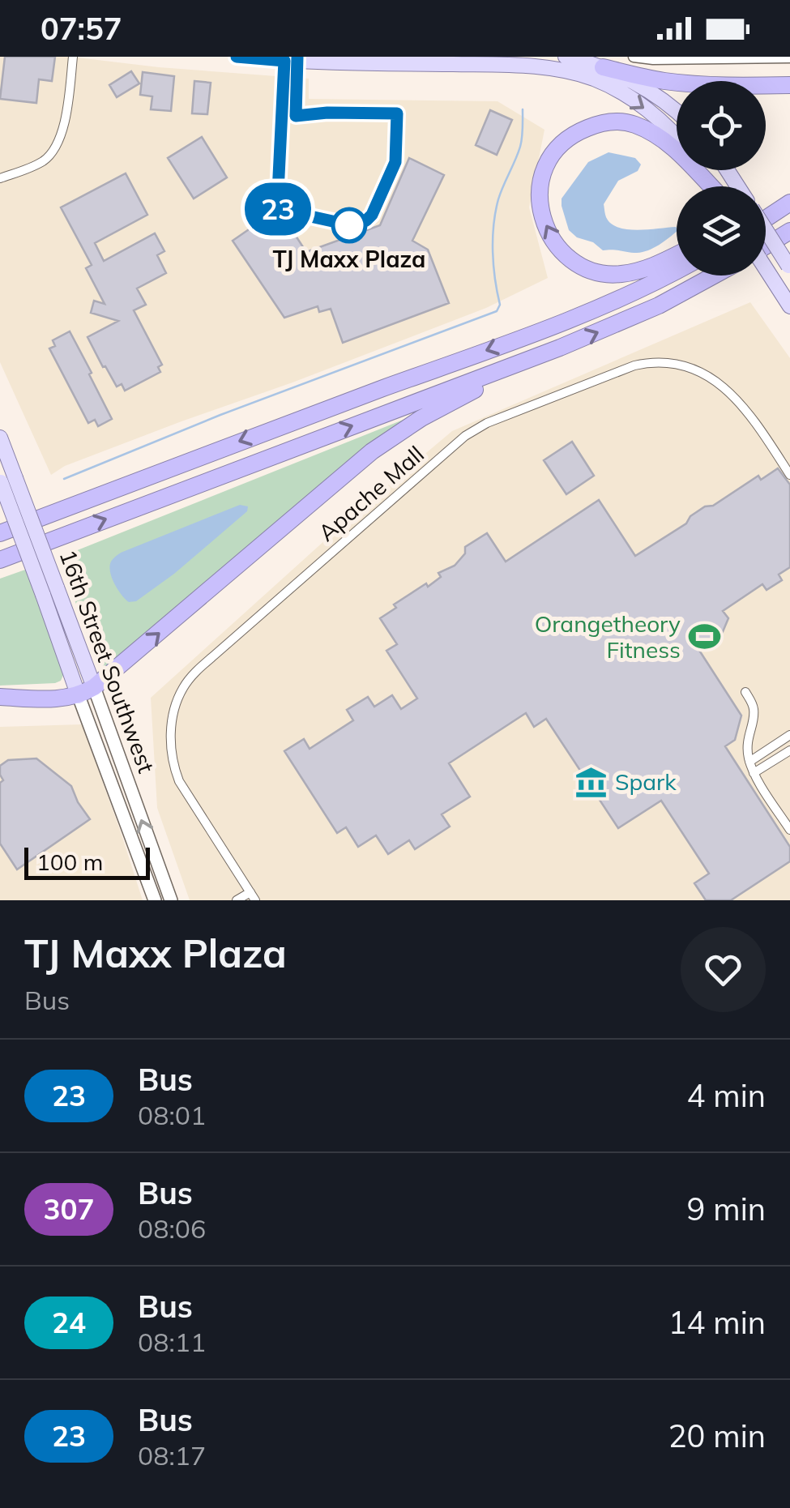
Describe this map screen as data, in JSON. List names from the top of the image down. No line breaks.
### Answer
{"streets":{"main road":["16th Street Southwest"],"street":["Apache Mall"]},"places":{"other":["TJ Maxx Plaza"],"sports":["Orangetheory Fitness"],"museum":["Spark"]},"lines":["bus line 23"],"scale_bar":"100 m","page":{"status":"07:57","on_map":"23","scale":"100 m","heading":["TJ Maxx Plaza","Bus"],"list":[{"mark":"23","name":"Bus","note":"08:01","value":"4 min"},{"mark":"307","name":"Bus","note":"08:06","value":"9 min"},{"mark":"24","name":"Bus","note":"08:11","value":"14 min"},{"mark":"23","name":"Bus","note":"08:17","value":"20 min"}]}}
